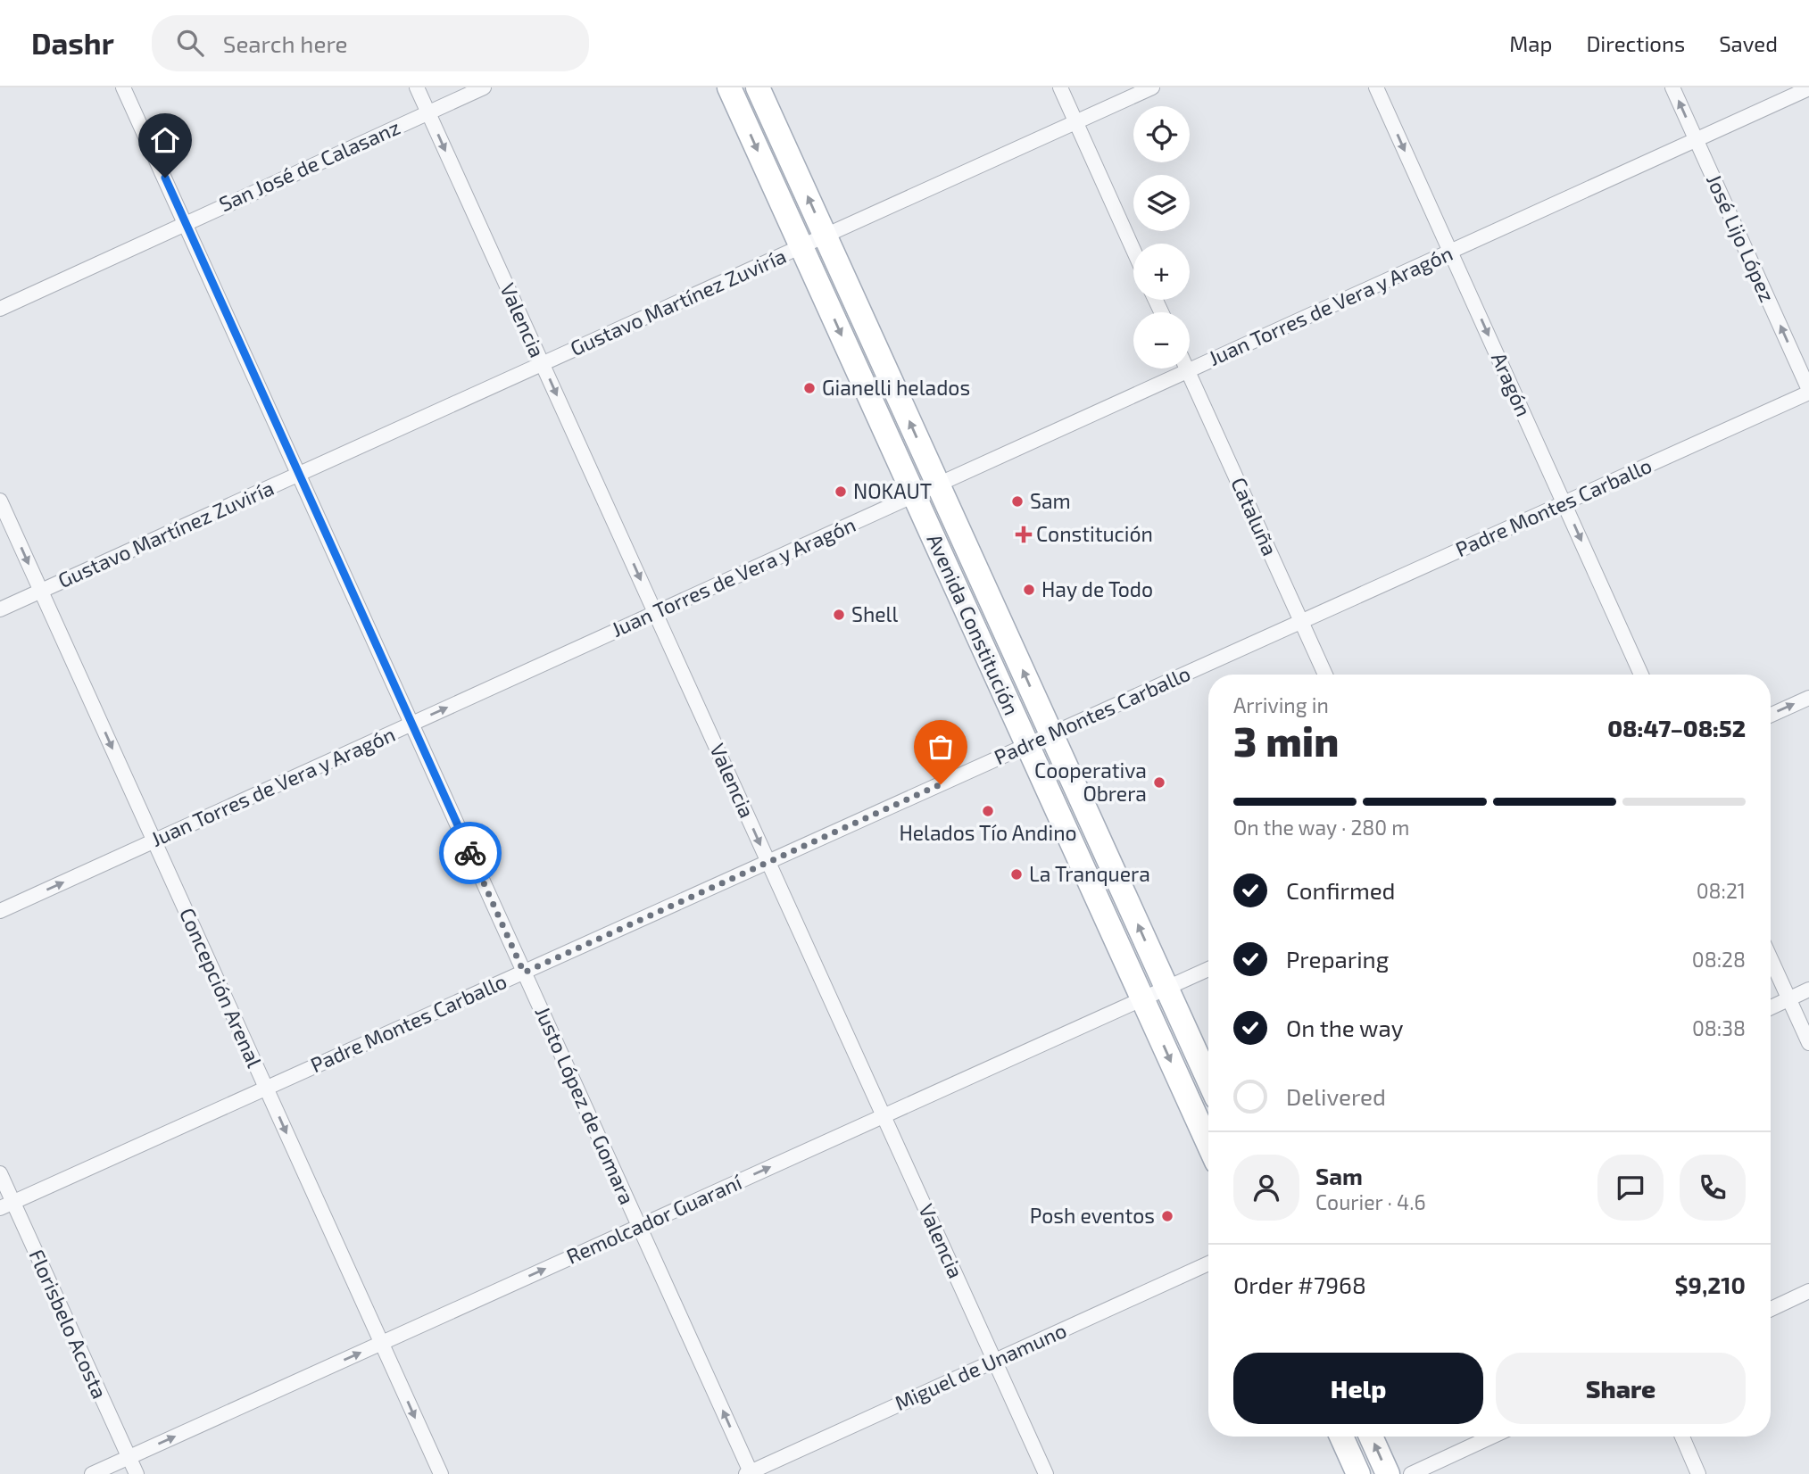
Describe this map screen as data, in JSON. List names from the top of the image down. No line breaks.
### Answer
{"streets":{"main road":["Avenida Constitución"],"street":["San José de Calasanz","José Lijo López","Gustavo Martínez Zuviría","Juan Torres de Vera y Aragón","Valencia","Aragón","Padre Montes Carballo","Cataluña","Concepción Arenal","Justo López de Gomara","Remolcador Guaraní","Florisbelo Acosta","Miguel de Unamuno"]},"crossings":[["San José de Calasanz","Valencia"],["San José de Calasanz","Justo López de Gomara"],["José Lijo López","Juan Torres de Vera y Aragón"],["José Lijo López","Padre Montes Carballo"],["Gustavo Martínez Zuviría","Valencia"],["Gustavo Martínez Zuviría","Avenida Constitución"],["Gustavo Martínez Zuviría","Concepción Arenal"],["Gustavo Martínez Zuviría","Justo López de Gomara"],["Juan Torres de Vera y Aragón","Valencia"],["Juan Torres de Vera y Aragón","Aragón"],["Juan Torres de Vera y Aragón","Cataluña"],["Juan Torres de Vera y Aragón","Avenida Constitución"],["Juan Torres de Vera y Aragón","Concepción Arenal"],["Juan Torres de Vera y Aragón","Justo López de Gomara"],["Valencia","Padre Montes Carballo"],["Valencia","Remolcador Guaraní"],["Valencia","Miguel de Unamuno"],["Aragón","Padre Montes Carballo"],["Padre Montes Carballo","Cataluña"],["Padre Montes Carballo","Avenida Constitución"],["Padre Montes Carballo","Concepción Arenal"],["Padre Montes Carballo","Justo López de Gomara"],["Padre Montes Carballo","Florisbelo Acosta"],["Avenida Constitución","Remolcador Guaraní"],["Concepción Arenal","Remolcador Guaraní"],["Justo López de Gomara","Remolcador Guaraní"],["Justo López de Gomara","Miguel de Unamuno"],["Remolcador Guaraní","Florisbelo Acosta"]],"one_way":["José Lijo López","Valencia","Aragón","Concepción Arenal","Remolcador Guaraní"],"places":{"other":["Gianelli helados","NOKAUT","Sam","Hay de Todo","Shell","Cooperativa Obrera","Helados Tío Andino","La Tranquera","Posh eventos"],"health":["Constitución"]},"page":{"header":"Dashr","search":"Search here","nav":["Map","Directions","Saved"],"map_buttons":["+","−"],"heading":["3 min","Arriving in","08:47–08:52"],"panel":["Sam","Courier · 4.6","Order #7968","$9,210"],"bar":"On the way · 280 m","list":[["Confirmed","08:21"],["Preparing","08:28"],["On the way","08:38"],"Delivered"],"buttons":["Help","Share"]}}
